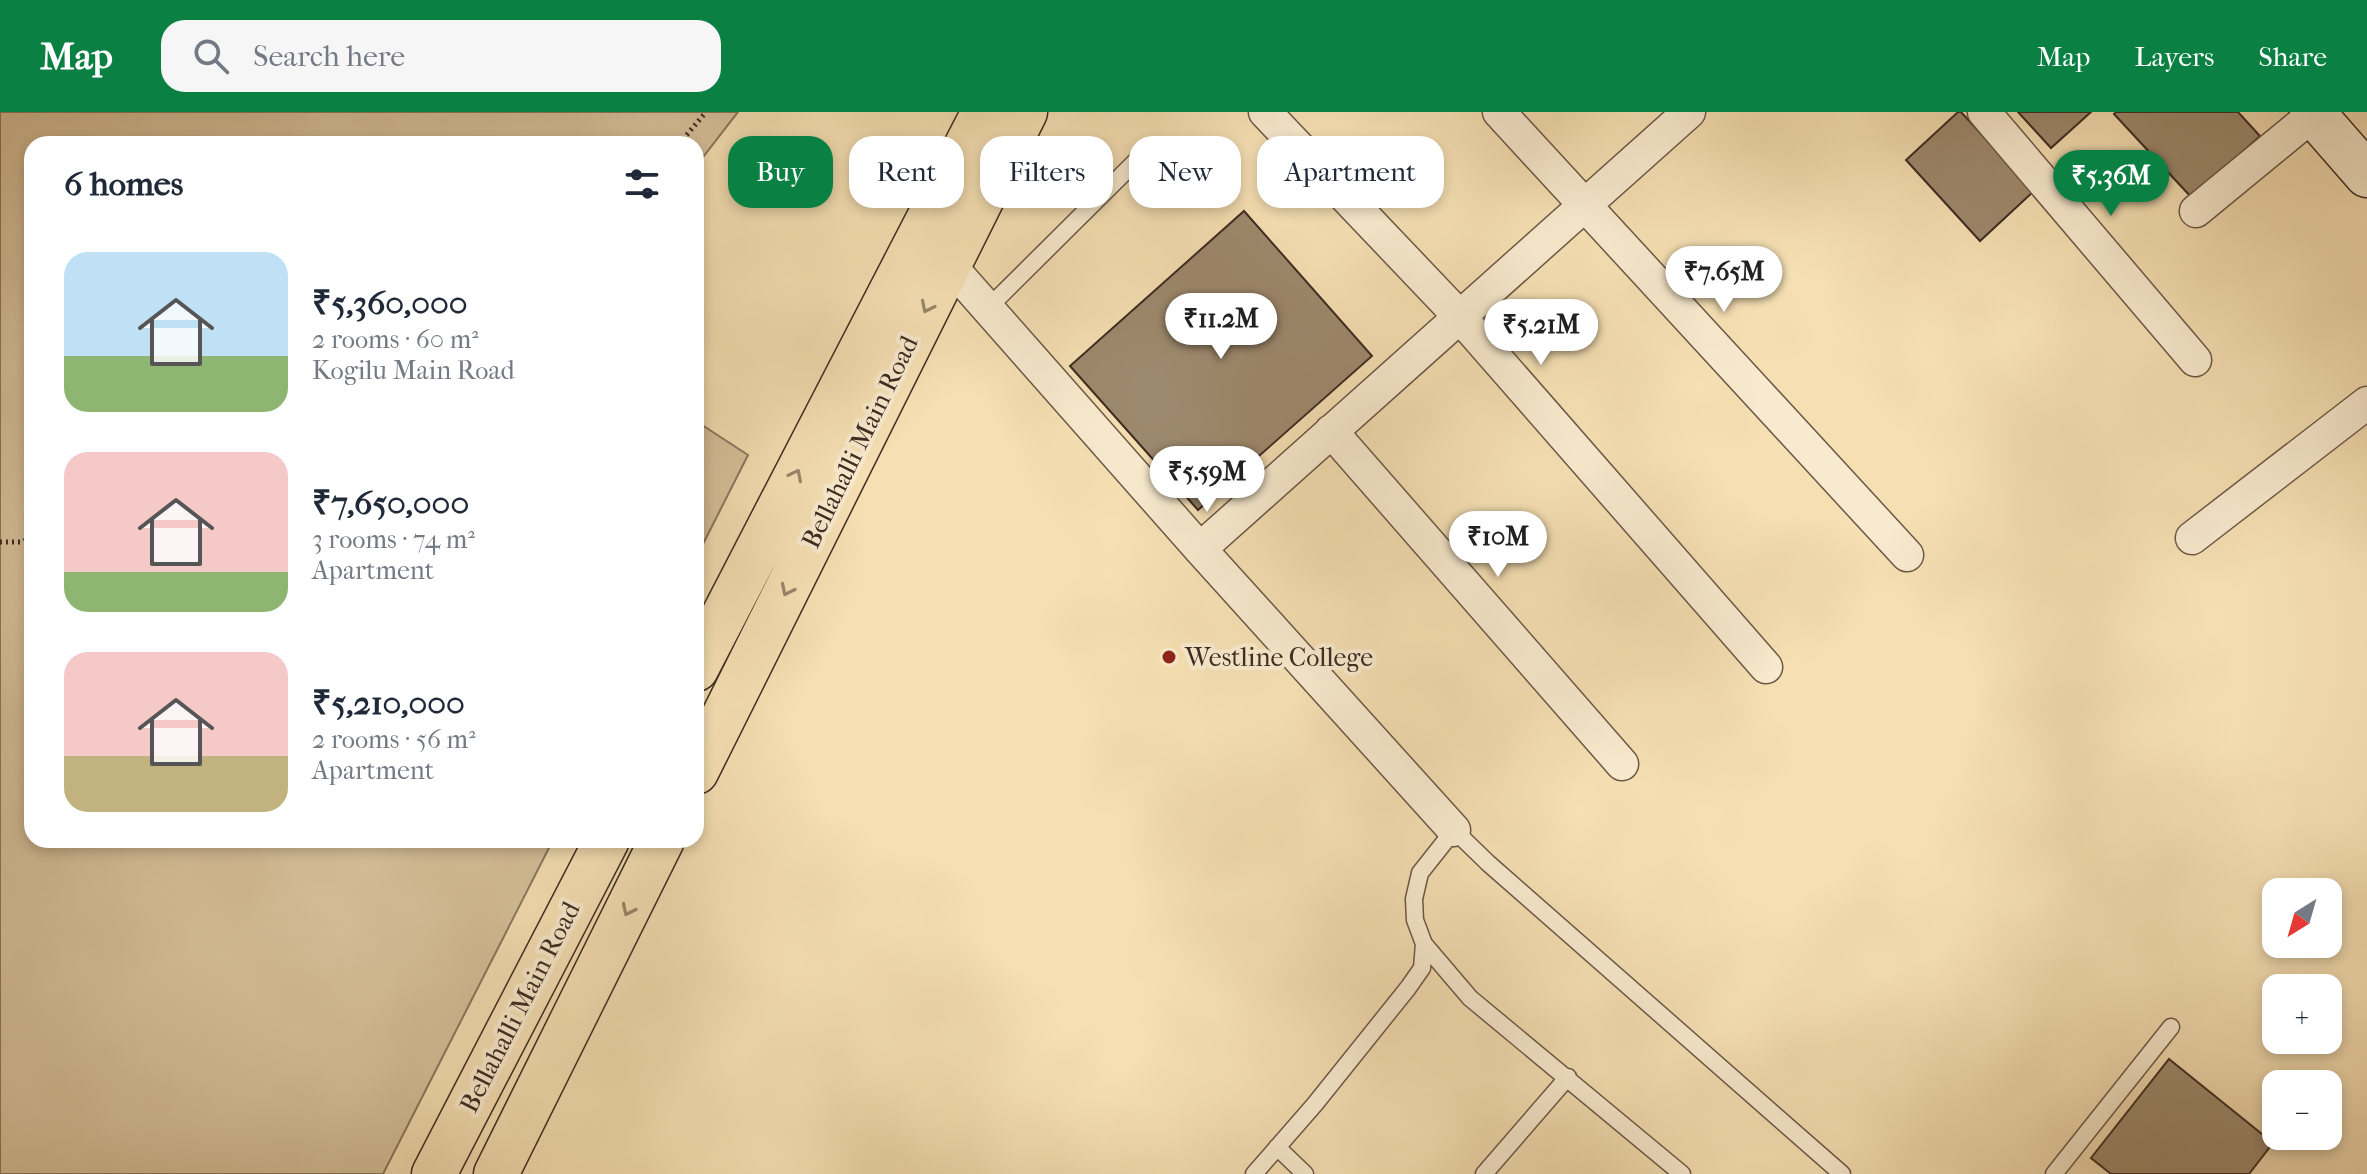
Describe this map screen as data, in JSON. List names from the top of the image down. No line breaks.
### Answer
{"streets":{"main road":["Bellahalli Main Road"]},"places":["Westline College"],"north":"bottom left","page":{"header":"Map","search":"Search here","nav":["Map","Layers","Share"],"chip":["Buy","Rent","Filters","New","Apartment"],"heading":"6 homes","price":["₹5.36M","₹7.65M","₹11.2M","₹5.21M","₹5.59M","₹10M"],"list":[{"name":"₹5,360,000","note":"2 rooms · 60 m² · Kogilu Main Road"},{"name":"₹7,650,000","note":"3 rooms · 74 m² · Apartment"},{"name":"₹5,210,000","note":"2 rooms · 56 m² · Apartment"}],"map_buttons":["+","−"]}}
